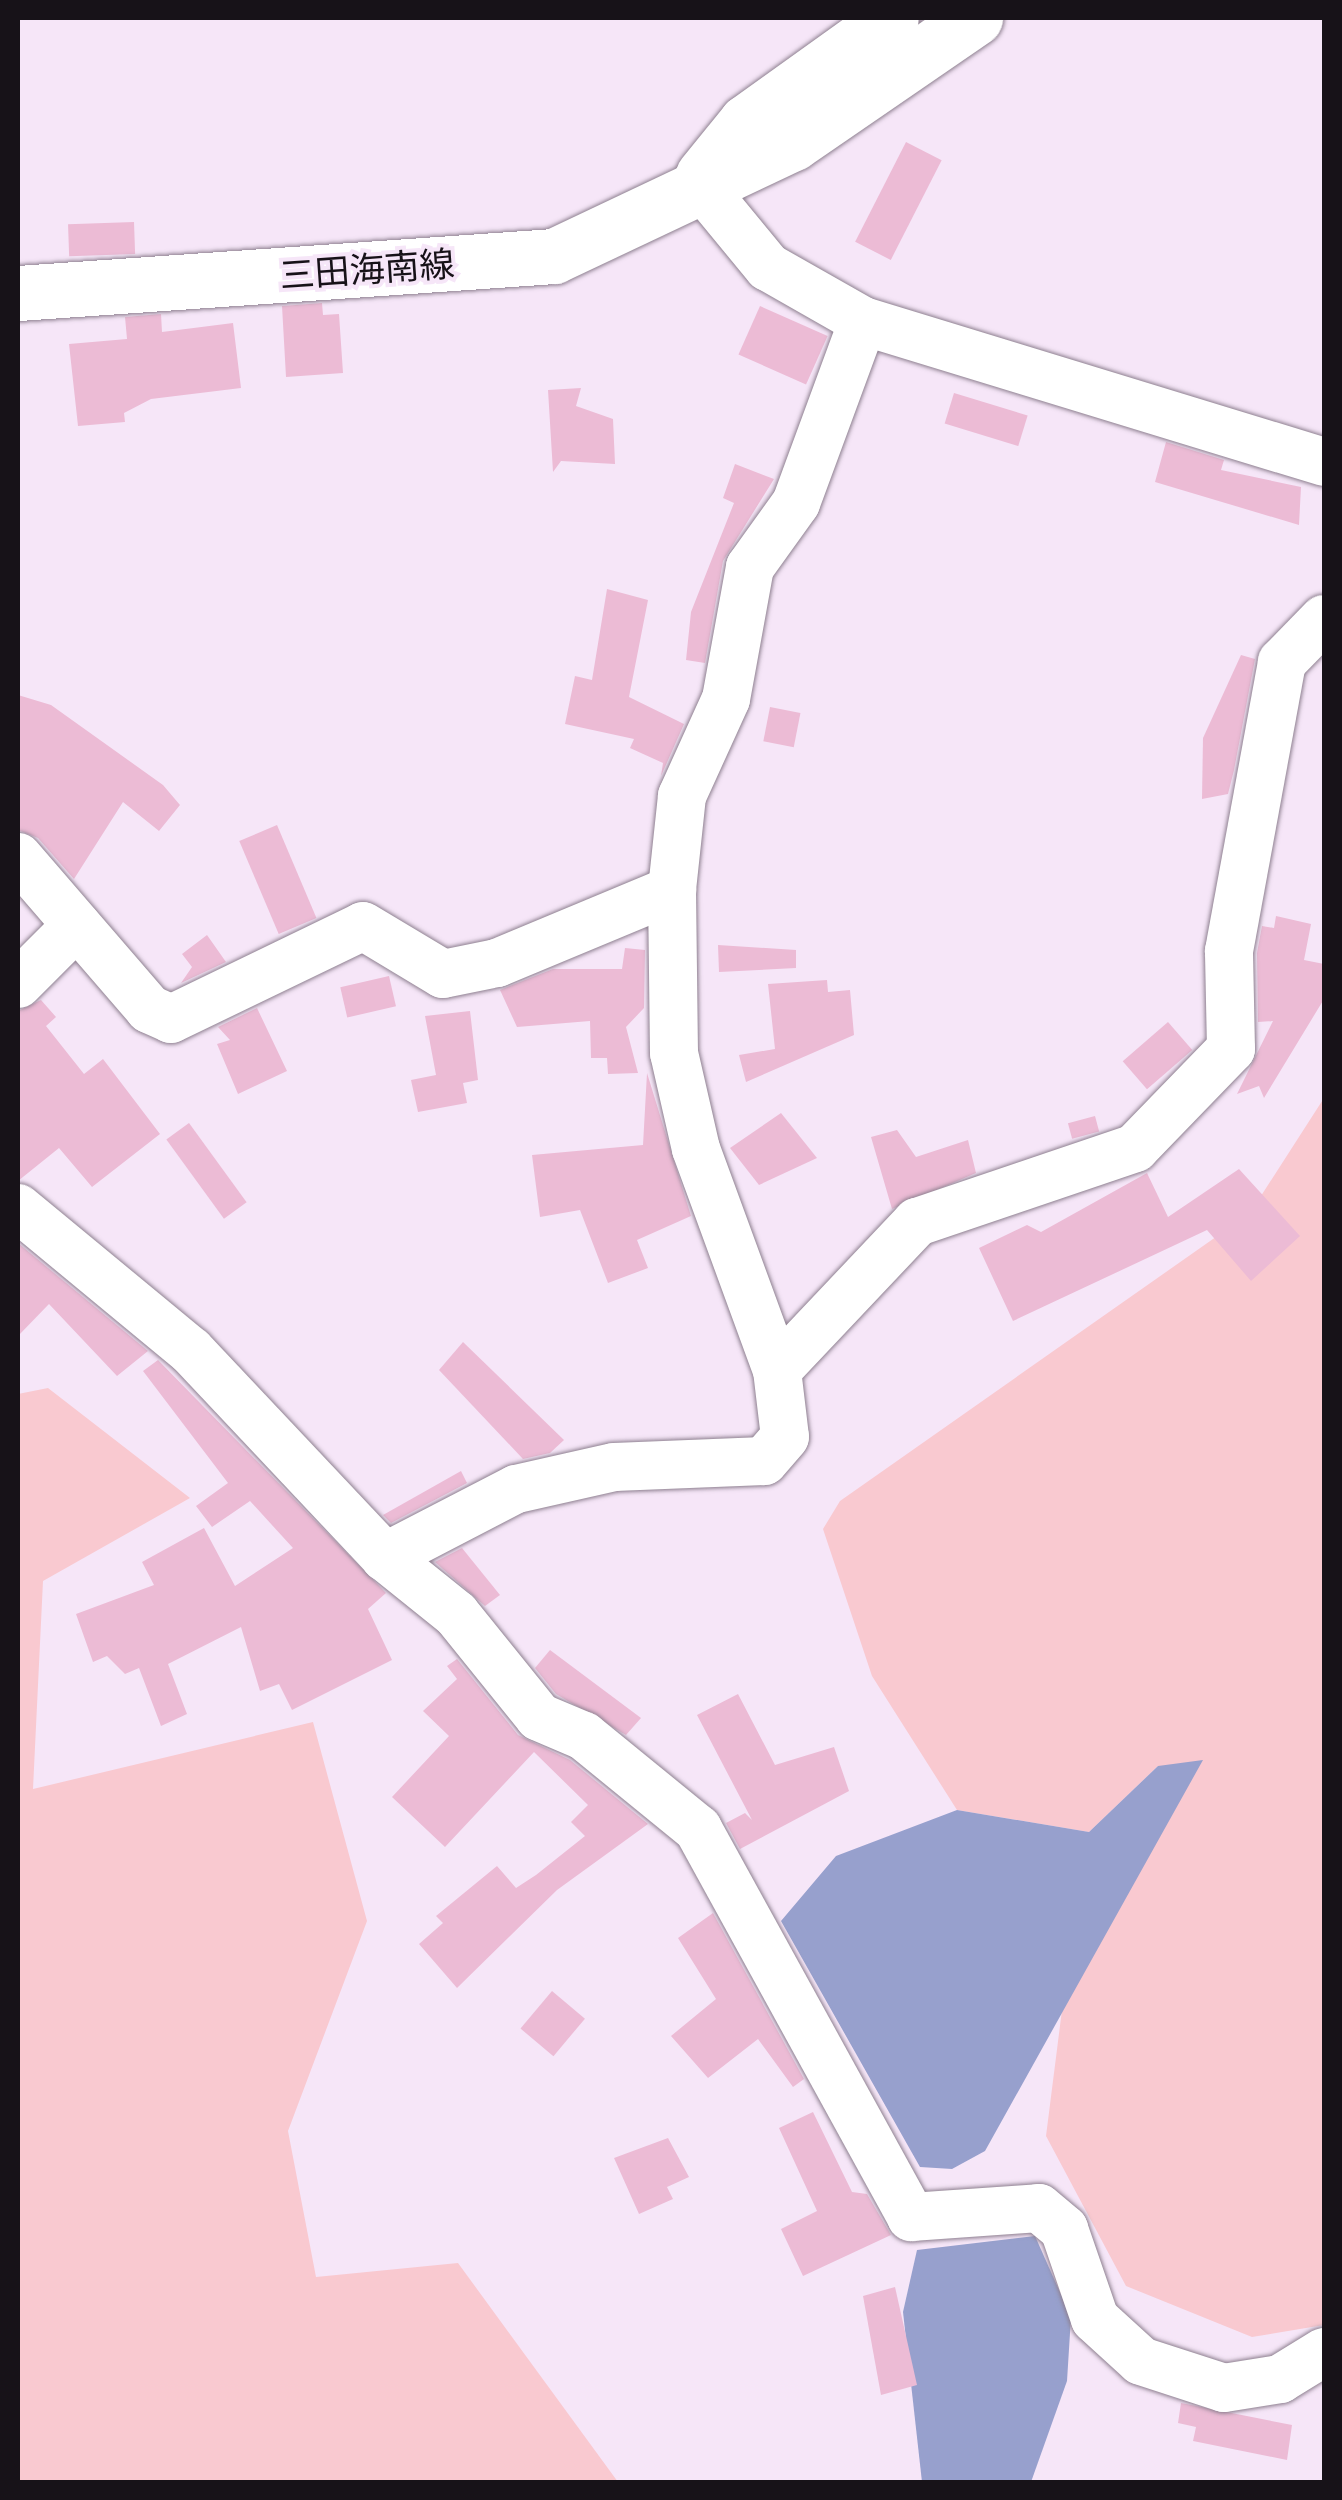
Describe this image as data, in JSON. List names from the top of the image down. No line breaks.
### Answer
{"streets":{"main road":["三田海南線"]}}
